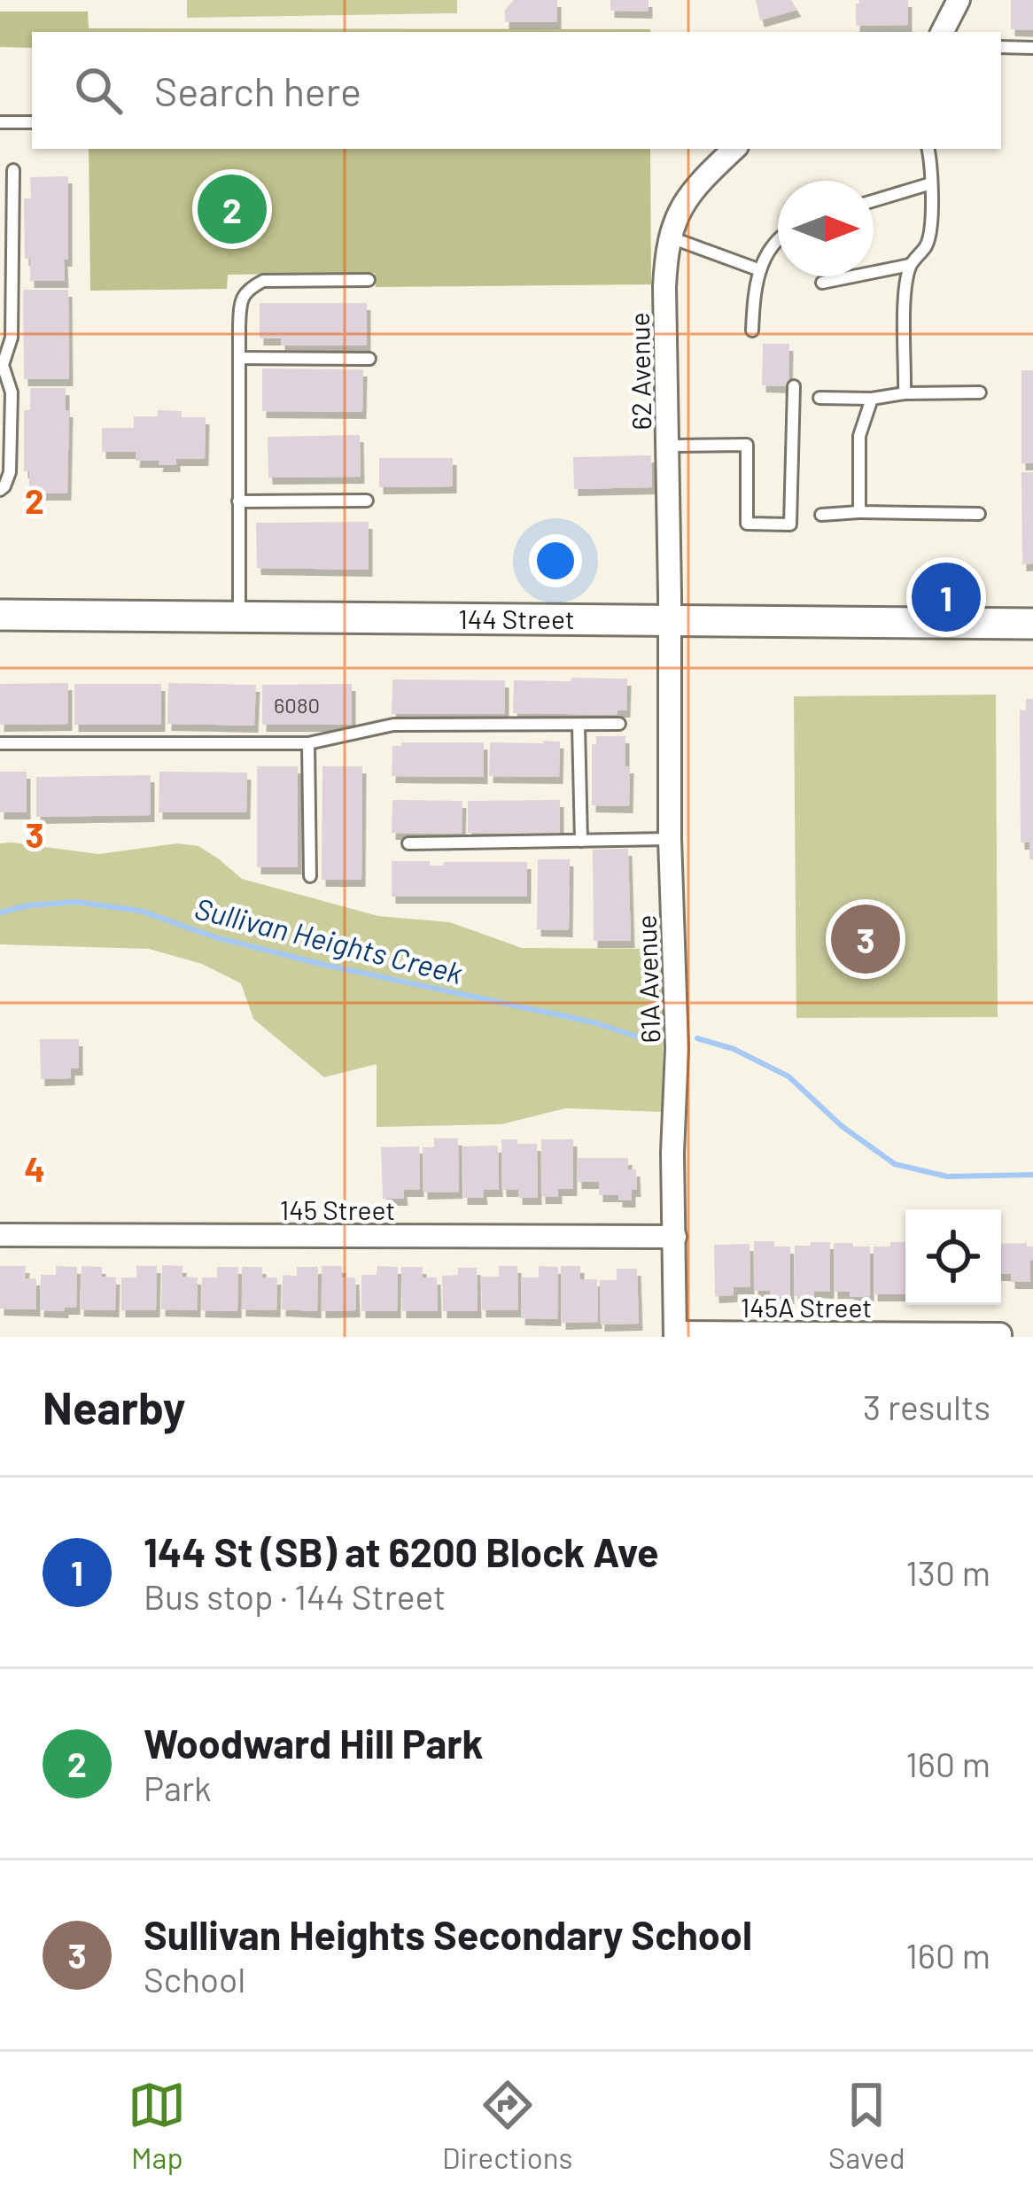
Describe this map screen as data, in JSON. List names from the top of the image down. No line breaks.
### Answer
{"streets":{"main road":["144 Street"],"street":["62 Avenue","61A Avenue","145 Street","145A Street"]},"crossings":[["62 Avenue","144 Street"],["62 Avenue","61A Avenue"],["144 Street","61A Avenue"],["61A Avenue","145 Street"],["61A Avenue","145A Street"]],"water":["Sullivan Heights Creek"],"house_numbers":["6080"],"north":"right","page":{"search":"Search here","pins":["2","1","3"],"heading":["Nearby","3 results"],"list":[{"mark":"1","name":"144 St (SB) at 6200 Block Ave","note":"Bus stop · 144 Street","value":"130 m"},{"mark":"2","name":"Woodward Hill Park","note":"Park","value":"160 m"},{"mark":"3","name":"Sullivan Heights Secondary School","note":"School","value":"160 m"}],"nav":["Map","Directions","Saved"]},"grid":{"rows":["2","3","4"]}}
